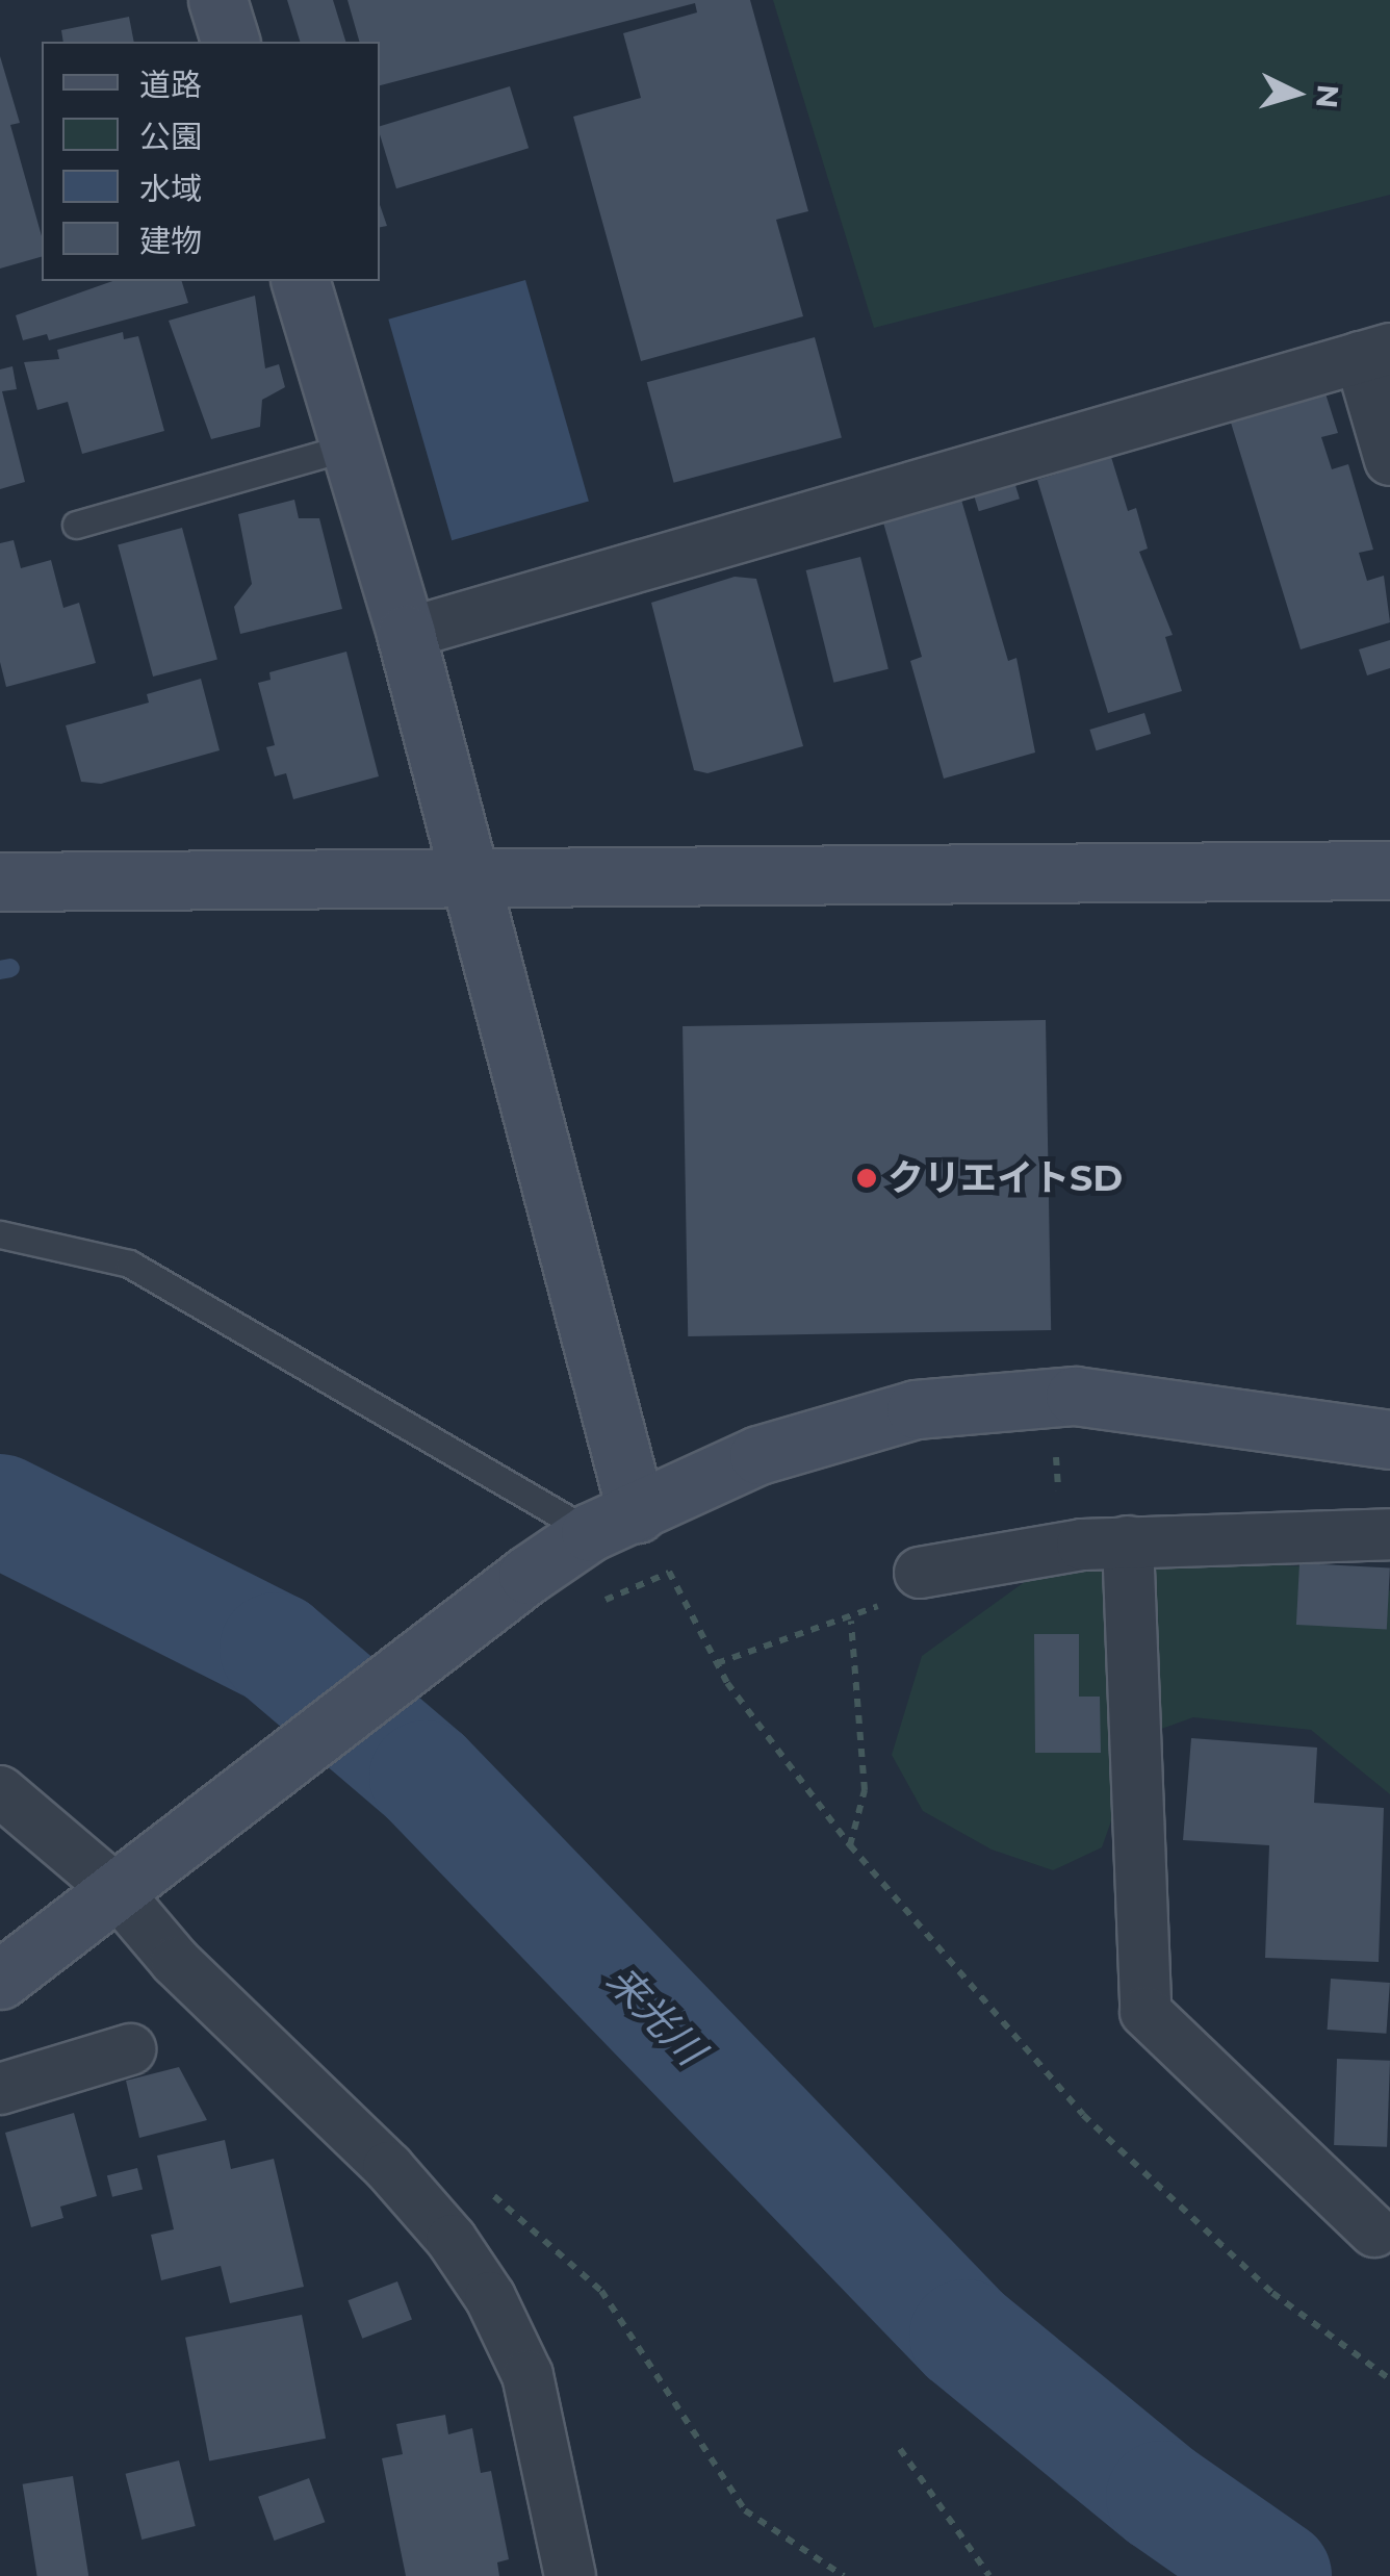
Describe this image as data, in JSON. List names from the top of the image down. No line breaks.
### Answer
{"water":["来光川"],"places":["クリエイトSD"],"legend":["道路","公園","水域","建物"],"north":"right"}
